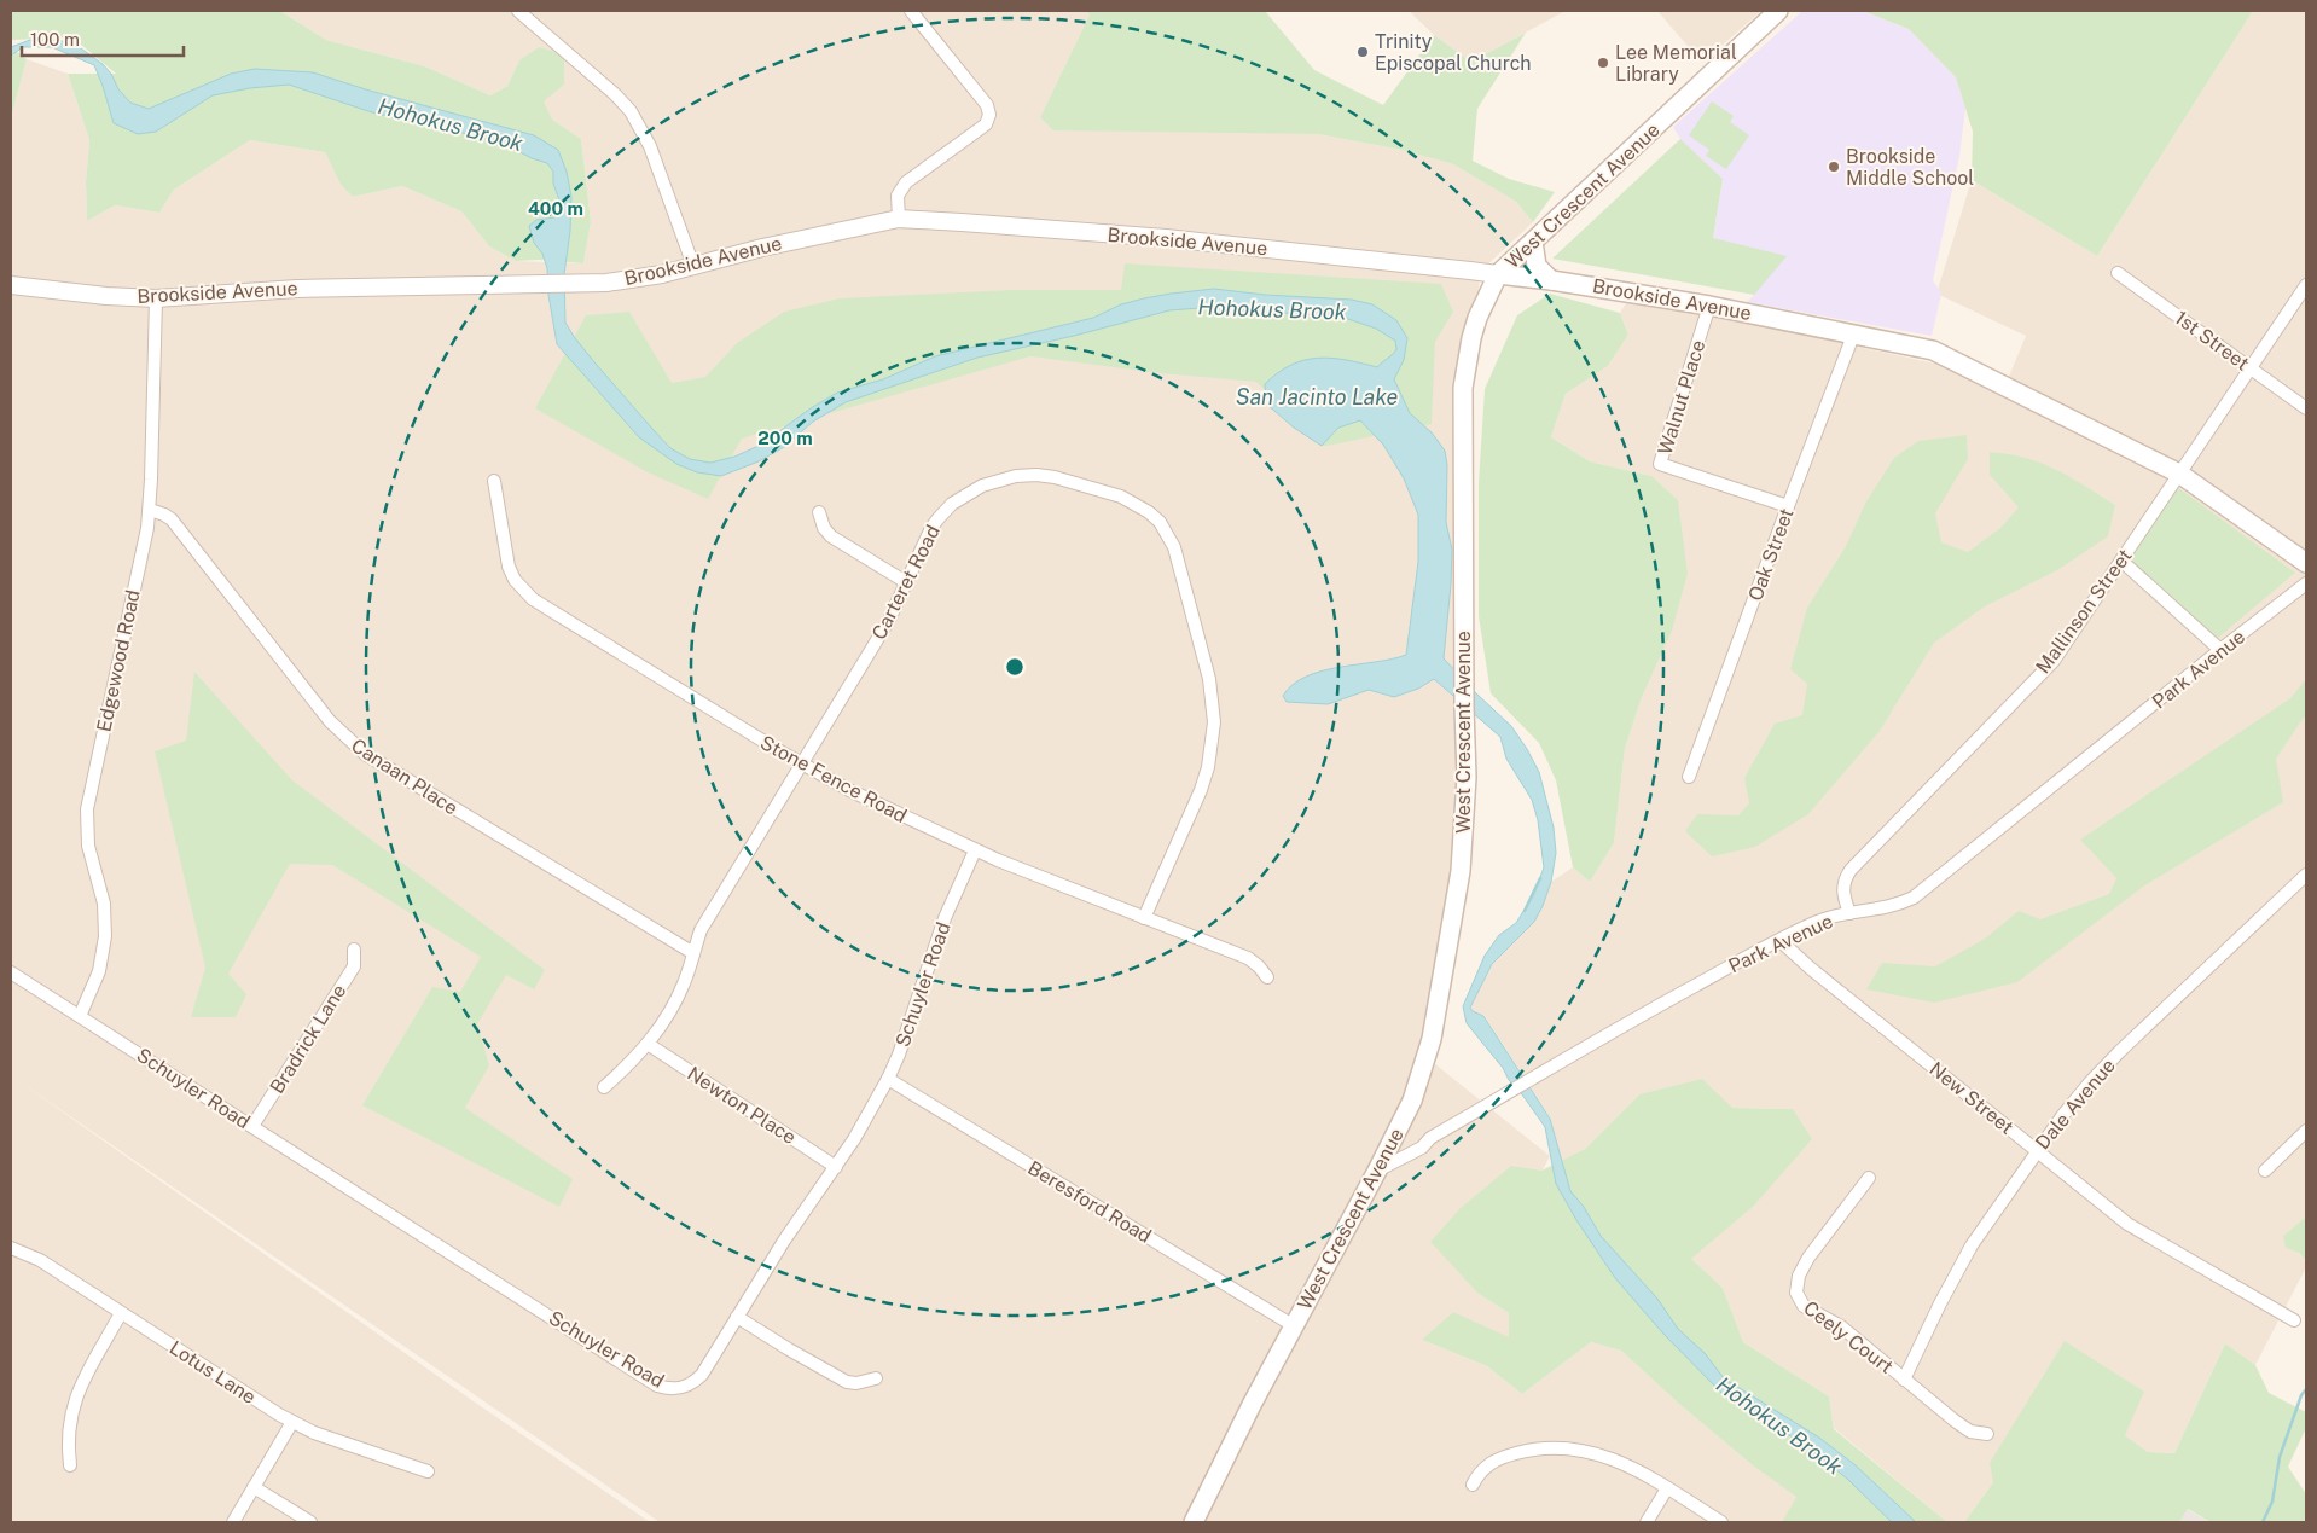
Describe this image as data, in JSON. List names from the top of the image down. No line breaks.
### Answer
{"streets":{"main road":["West Crescent Avenue","Brookside Avenue"],"street":["1st Street","Walnut Place","Oak Street","Carteret Road","Mallinson Street","Edgewood Road","Park Avenue","Canaan Place","Stone Fence Road","Schuyler Road","Bradrick Lane","New Street","Dale Avenue","Newton Place","Beresford Road","Ceely Court","Lotus Lane"]},"crossings":[["West Crescent Avenue","Brookside Avenue"],["West Crescent Avenue","Park Avenue"],["West Crescent Avenue","Beresford Road"],["Brookside Avenue","Walnut Place"],["Brookside Avenue","Oak Street"],["Brookside Avenue","Mallinson Street"],["Brookside Avenue","Edgewood Road"],["1st Street","Mallinson Street"],["Walnut Place","Oak Street"],["Carteret Road","Canaan Place"],["Carteret Road","Stone Fence Road"],["Carteret Road","Newton Place"],["Mallinson Street","Park Avenue"],["Edgewood Road","Canaan Place"],["Edgewood Road","Schuyler Road"],["Park Avenue","New Street"],["Stone Fence Road","Schuyler Road"],["Schuyler Road","Bradrick Lane"],["Schuyler Road","Newton Place"],["Schuyler Road","Beresford Road"],["New Street","Dale Avenue"],["Dale Avenue","Ceely Court"]],"water":["Hohokus Brook","San Jacinto Lake"],"places":["Trinity Episcopal Church","Lee Memorial Library","Brookside Middle School"],"scale_bar":"100 m","rings":["400 m","200 m"]}
